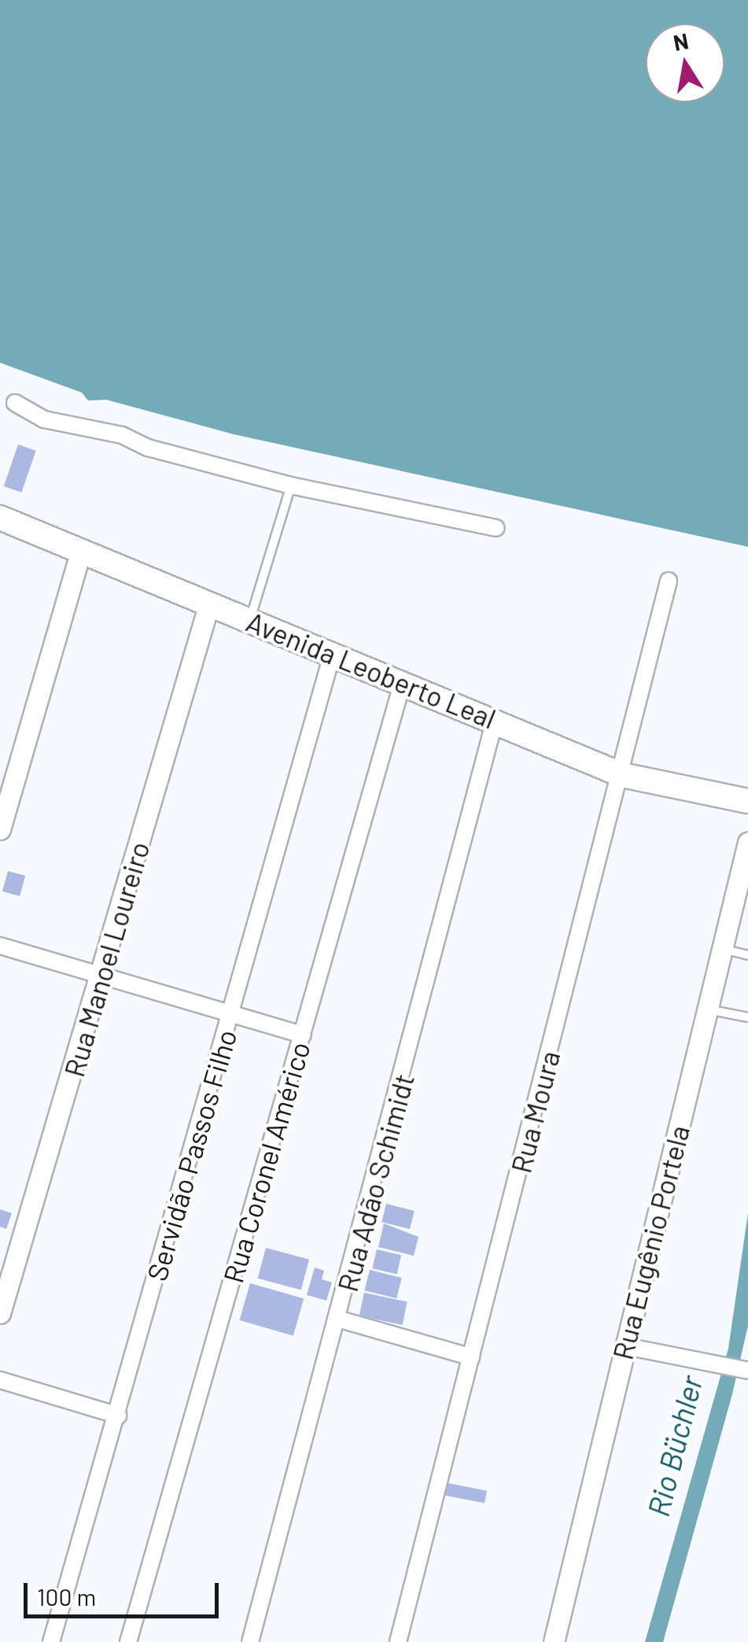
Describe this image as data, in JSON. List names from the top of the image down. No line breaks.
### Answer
{"streets":{"main road":["Avenida Leoberto Leal"],"street":["Rua Manoel Loureiro","Rua Moura","Servidão Passos Filho","Rua Coronel Américo","Rua Adão Schimidt","Rua Eugênio Portela"]},"crossings":[["Avenida Leoberto Leal","Rua Manoel Loureiro"],["Avenida Leoberto Leal","Rua Moura"],["Avenida Leoberto Leal","Servidão Passos Filho"],["Avenida Leoberto Leal","Rua Coronel Américo"],["Avenida Leoberto Leal","Rua Adão Schimidt"]],"water":["Rio Büchler"],"scale_bar":"100 m","north":"top"}
